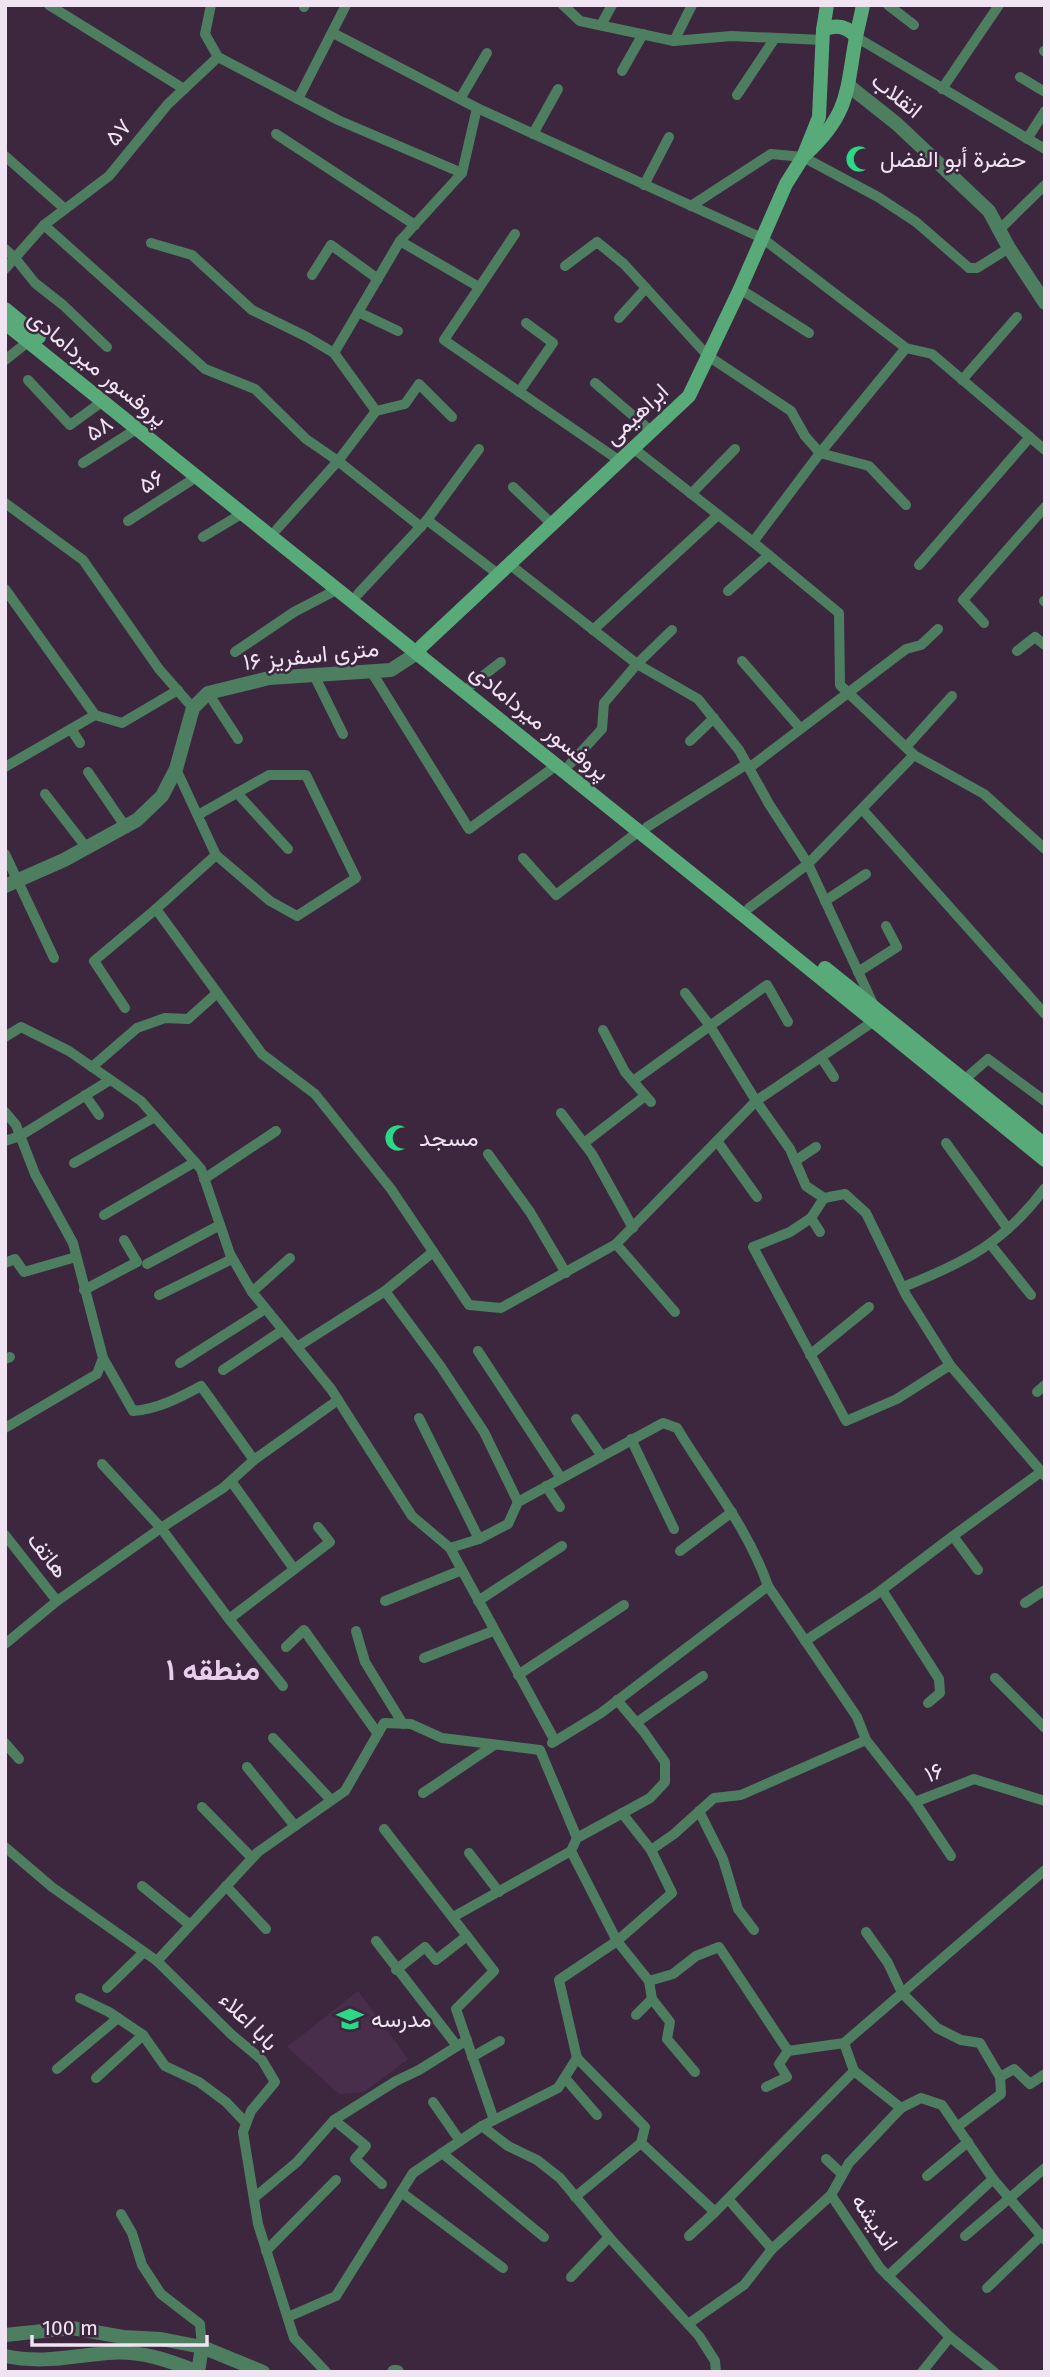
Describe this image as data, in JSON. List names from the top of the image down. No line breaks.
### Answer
{"streets":{"main road":["پروفسور میردامادی","ابراهیمی"],"street":["انقلاب","۵۷","۵۸","۵۶","۱۶ متری اسفریز","هاتف","۱۶","بابا اعلاء","اندیشه"]},"crossings":[["پروفسور میردامادی","ابراهیمی"],["پروفسور میردامادی","۵۸"],["پروفسور میردامادی","۵۶"],["پروفسور میردامادی","۱۶ متری اسفریز"],["ابراهیمی","۱۶ متری اسفریز"]],"districts":["منطقه ۱"],"places":{"mosque":["حضرة أبو الفضل","مسجد"],"school or university":["مدرسه"]},"scale_bar":"100 m"}
